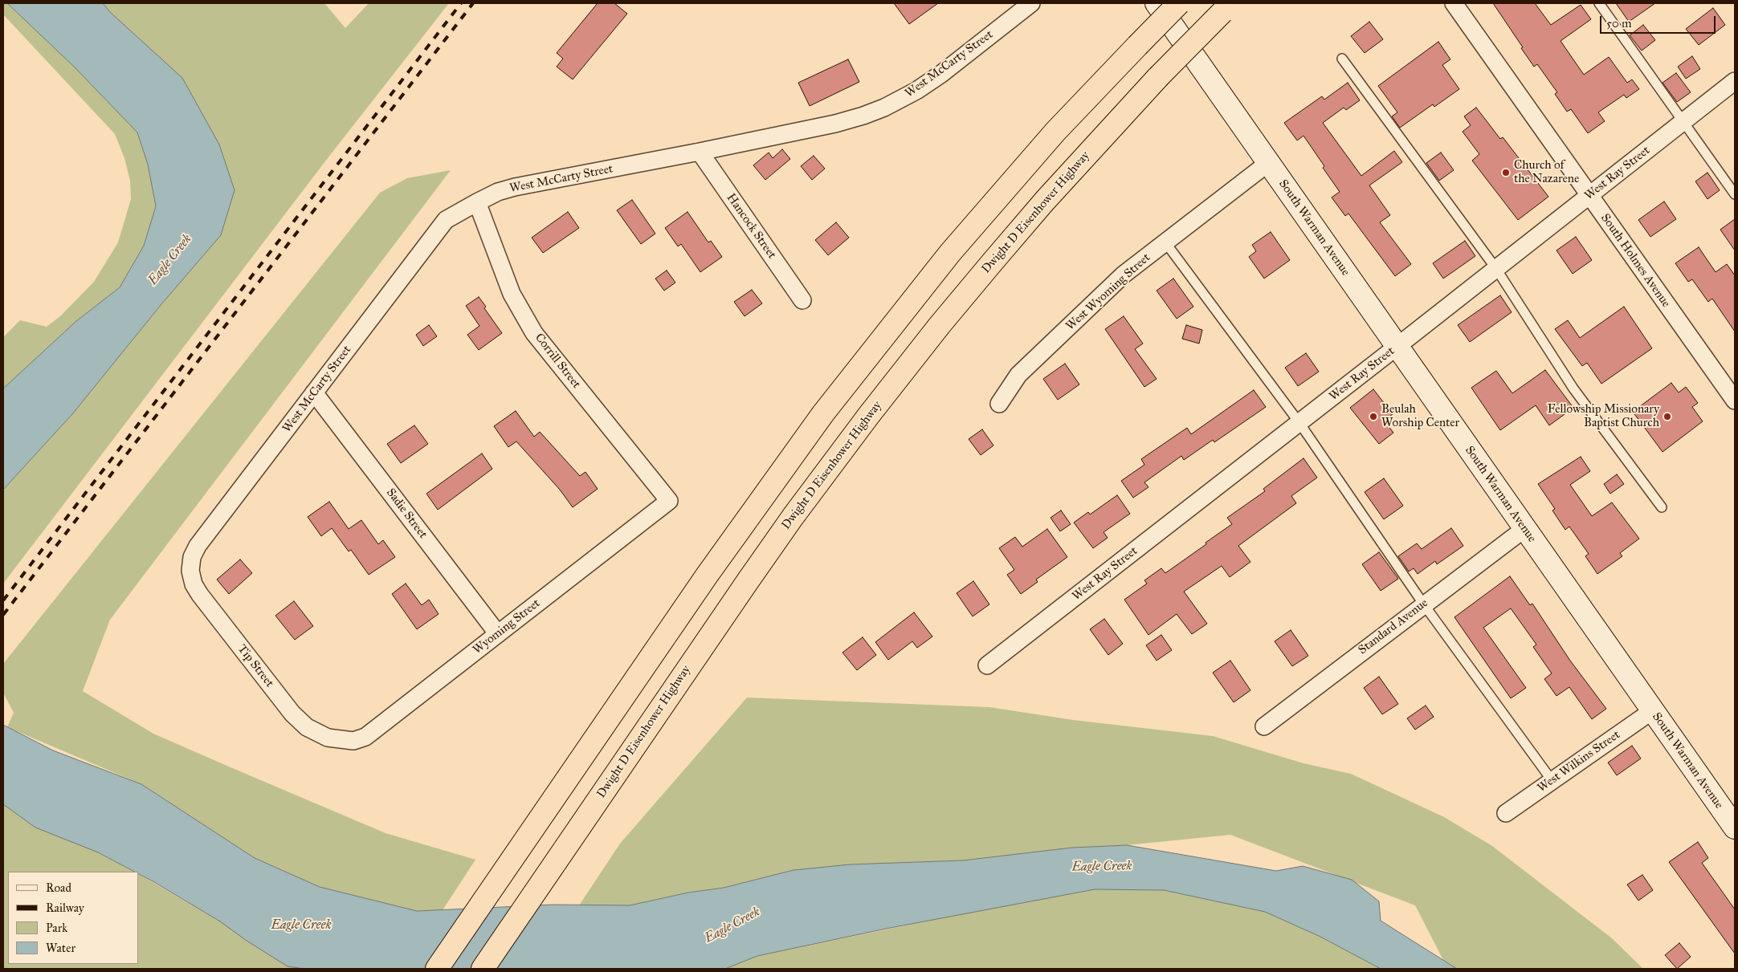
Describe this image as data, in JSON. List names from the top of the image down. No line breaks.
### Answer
{"streets":{"highway":["Dwight D Eisenhower Highway"],"main road":["South Warman Avenue"],"street":["West McCarty Street","West Ray Street","Hancock Street","South Holmes Avenue","West Wyoming Street","Corrill Street","Sadie Street","Wyoming Street","Standard Avenue","Tip Street","West Wilkins Street"]},"crossings":[["West McCarty Street","Hancock Street"],["West McCarty Street","Corrill Street"],["West McCarty Street","Sadie Street"],["West McCarty Street","Tip Street"],["West Ray Street","South Warman Avenue"],["West Ray Street","South Holmes Avenue"],["South Warman Avenue","West Wyoming Street"],["South Warman Avenue","Standard Avenue"],["South Warman Avenue","West Wilkins Street"],["Corrill Street","Wyoming Street"],["Sadie Street","Wyoming Street"],["Wyoming Street","Tip Street"]],"water":["Eagle Creek"],"places":["Church of the Nazarene","Beulah Worship Center","Fellowship Missionary Baptist Church"],"legend":["Road","Railway","Park","Water"],"scale_bar":"50 m"}
